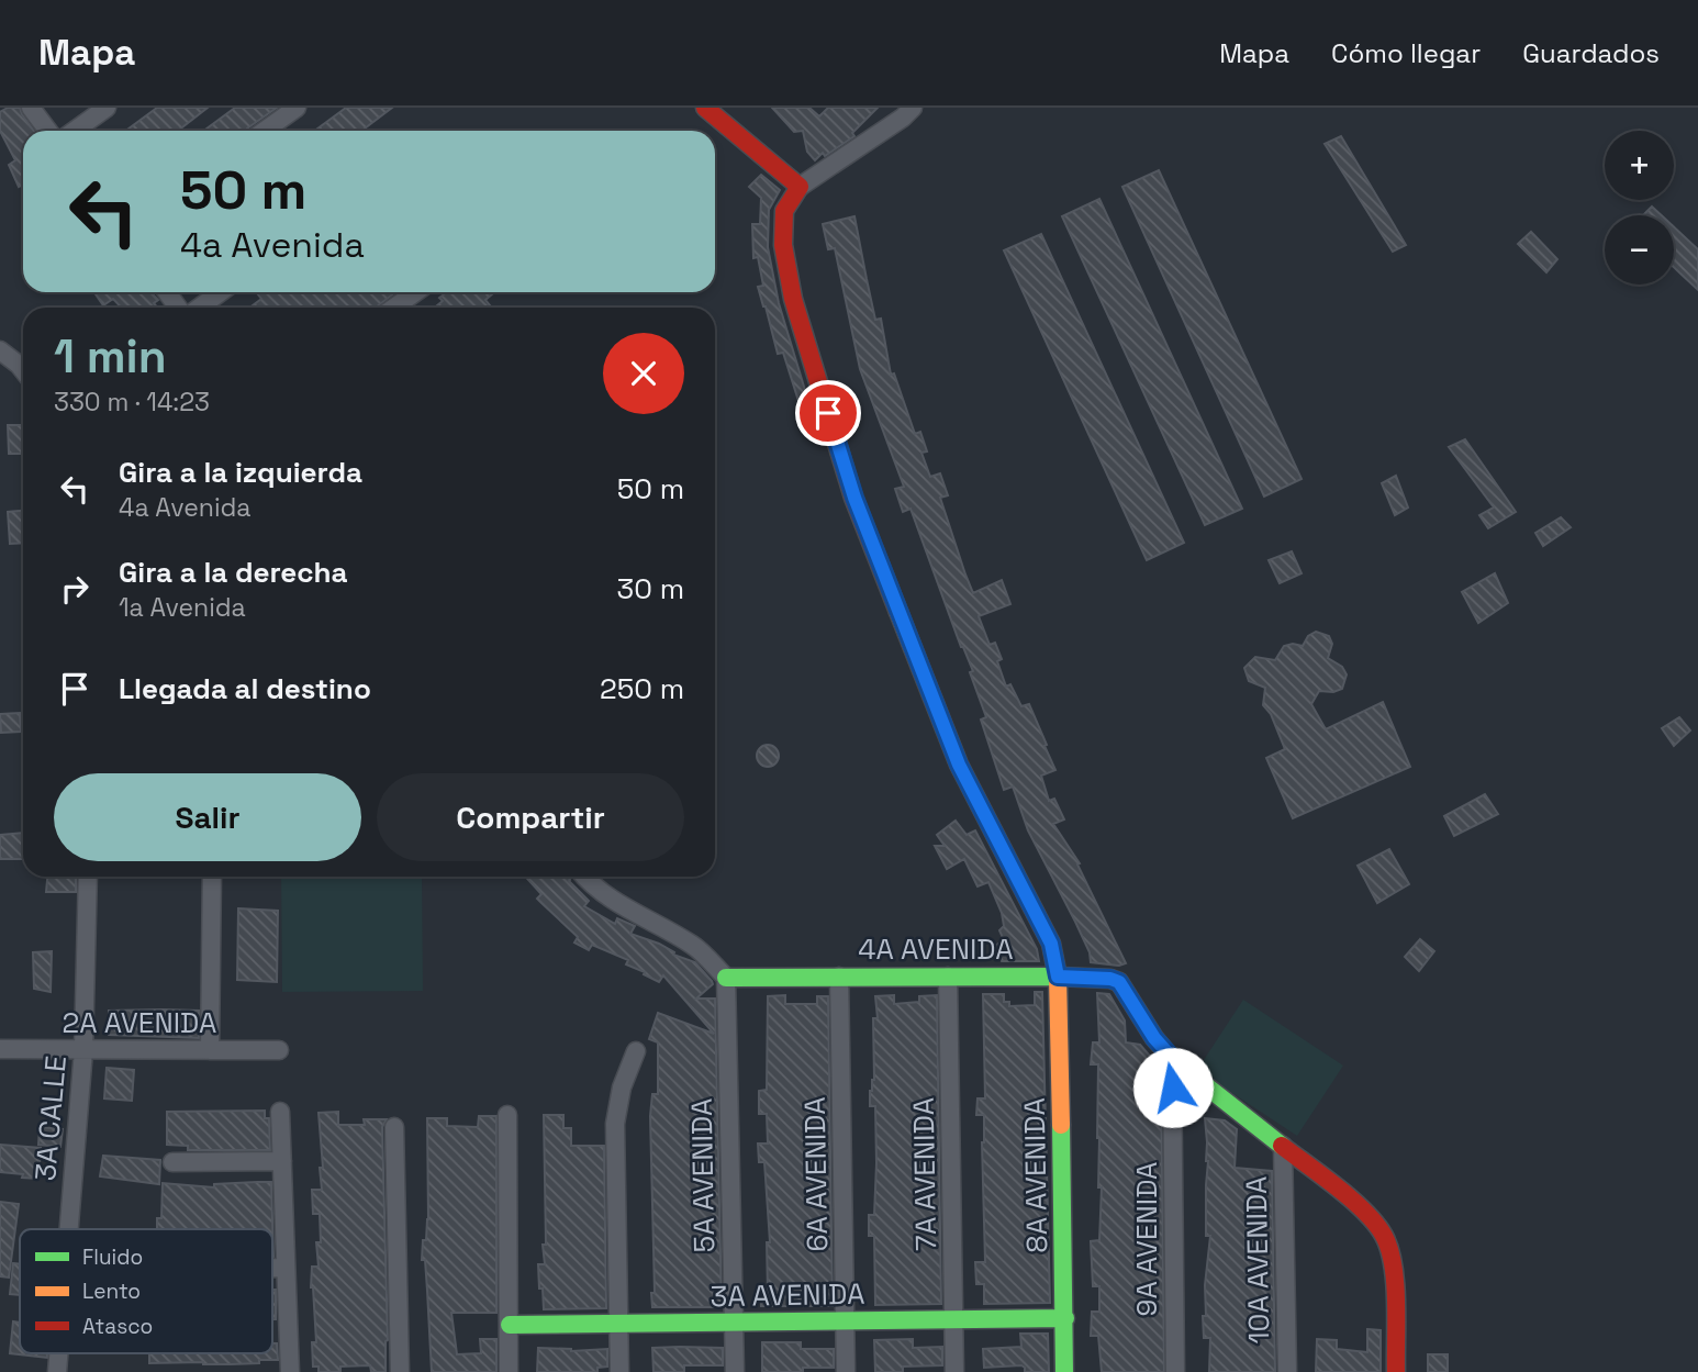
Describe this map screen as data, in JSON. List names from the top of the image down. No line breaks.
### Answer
{"streets":{"street":["4A AVENIDA","2A AVENIDA","3A CALLE","6A AVENIDA","7A AVENIDA","5A AVENIDA","8A AVENIDA","9A AVENIDA","10A AVENIDA","3A AVENIDA"]},"crossings":[["4A AVENIDA","6A AVENIDA"],["4A AVENIDA","7A AVENIDA"],["4A AVENIDA","5A AVENIDA"],["4A AVENIDA","8A AVENIDA"],["4A AVENIDA","9A AVENIDA"],["4A AVENIDA","10A AVENIDA"],["2A AVENIDA","3A CALLE"],["6A AVENIDA","3A AVENIDA"],["7A AVENIDA","3A AVENIDA"],["5A AVENIDA","3A AVENIDA"],["8A AVENIDA","3A AVENIDA"]],"legend":["Fluido","Lento","Atasco"],"page":{"header":"Mapa","nav":["Mapa","Cómo llegar","Guardados"],"map_buttons":["+","−"],"turn":["50 m","4a Avenida"],"heading":["1 min","330 m · 14:23"],"list":[{"name":"Gira a la izquierda","note":"4a Avenida","value":"50 m"},{"name":"Gira a la derecha","note":"1a Avenida","value":"30 m"},{"name":"Llegada al destino","value":"250 m"}],"buttons":["Salir","Compartir"]}}
